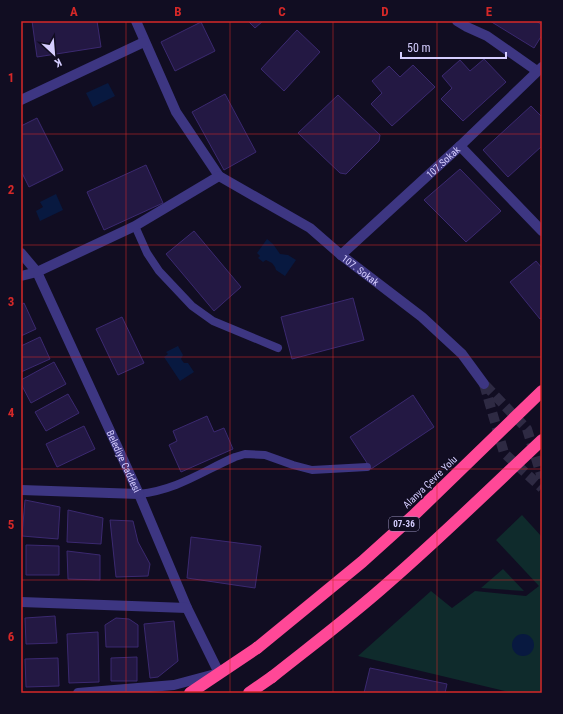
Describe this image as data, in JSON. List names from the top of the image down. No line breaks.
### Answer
{"streets":{"highway":["Alanya Çevre Yolu","07-36"],"street":["107.Sokak","107. Sokak","Belediye Caddesi"]},"crossings":[["107.Sokak","107. Sokak"],["Belediye Caddesi","Alanya Çevre Yolu"],["Belediye Caddesi","07-36"],["Alanya Çevre Yolu","07-36"]],"scale_bar":"50 m","north":"bottom right","grid":{"columns":["A","B","C","D","E"],"rows":["1","2","3","4","5","6"]}}
